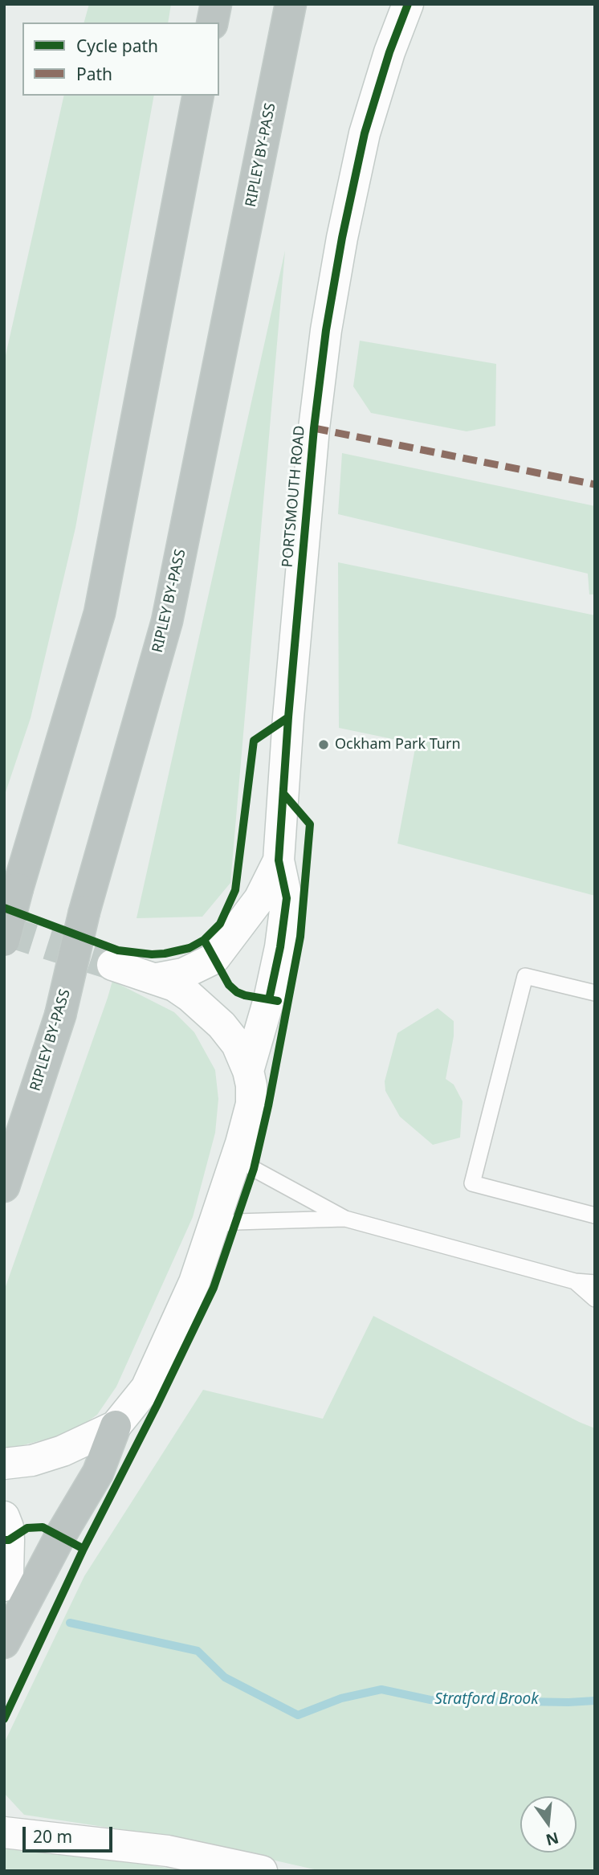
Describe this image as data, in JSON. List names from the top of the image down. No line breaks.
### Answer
{"streets":{"highway":["RIPLEY BY-PASS"],"main road":["PORTSMOUTH ROAD"]},"water":["Stratford Brook"],"places":["Ockham Park Turn"],"legend":["Cycle path","Path"],"scale_bar":"20 m","north":"bottom"}
